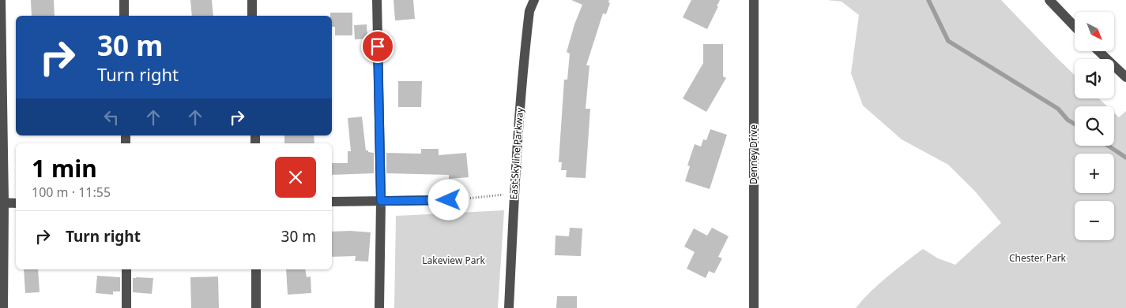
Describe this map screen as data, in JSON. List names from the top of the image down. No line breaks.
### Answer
{"streets":{"street":["East Skyline Parkway","Denney Drive"]},"parks":["Chester Park","Lakeview Park"],"north":"bottom right","page":{"map_buttons":["+","−"],"turn":["30 m","Turn right"],"heading":["1 min","100 m · 11:55"],"list":[{"name":"Turn right","value":"30 m"}]}}
